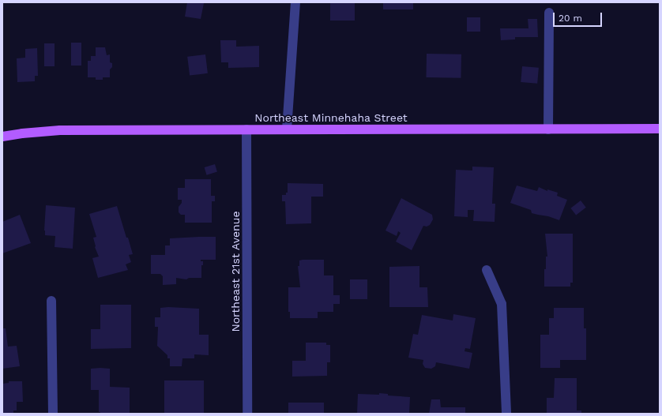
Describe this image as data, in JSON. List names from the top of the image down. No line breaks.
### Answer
{"streets":{"main road":["Northeast Minnehaha Street"],"street":["Northeast 21st Avenue"]},"crossings":[["Northeast Minnehaha Street","Northeast 21st Avenue"]],"scale_bar":"20 m"}
